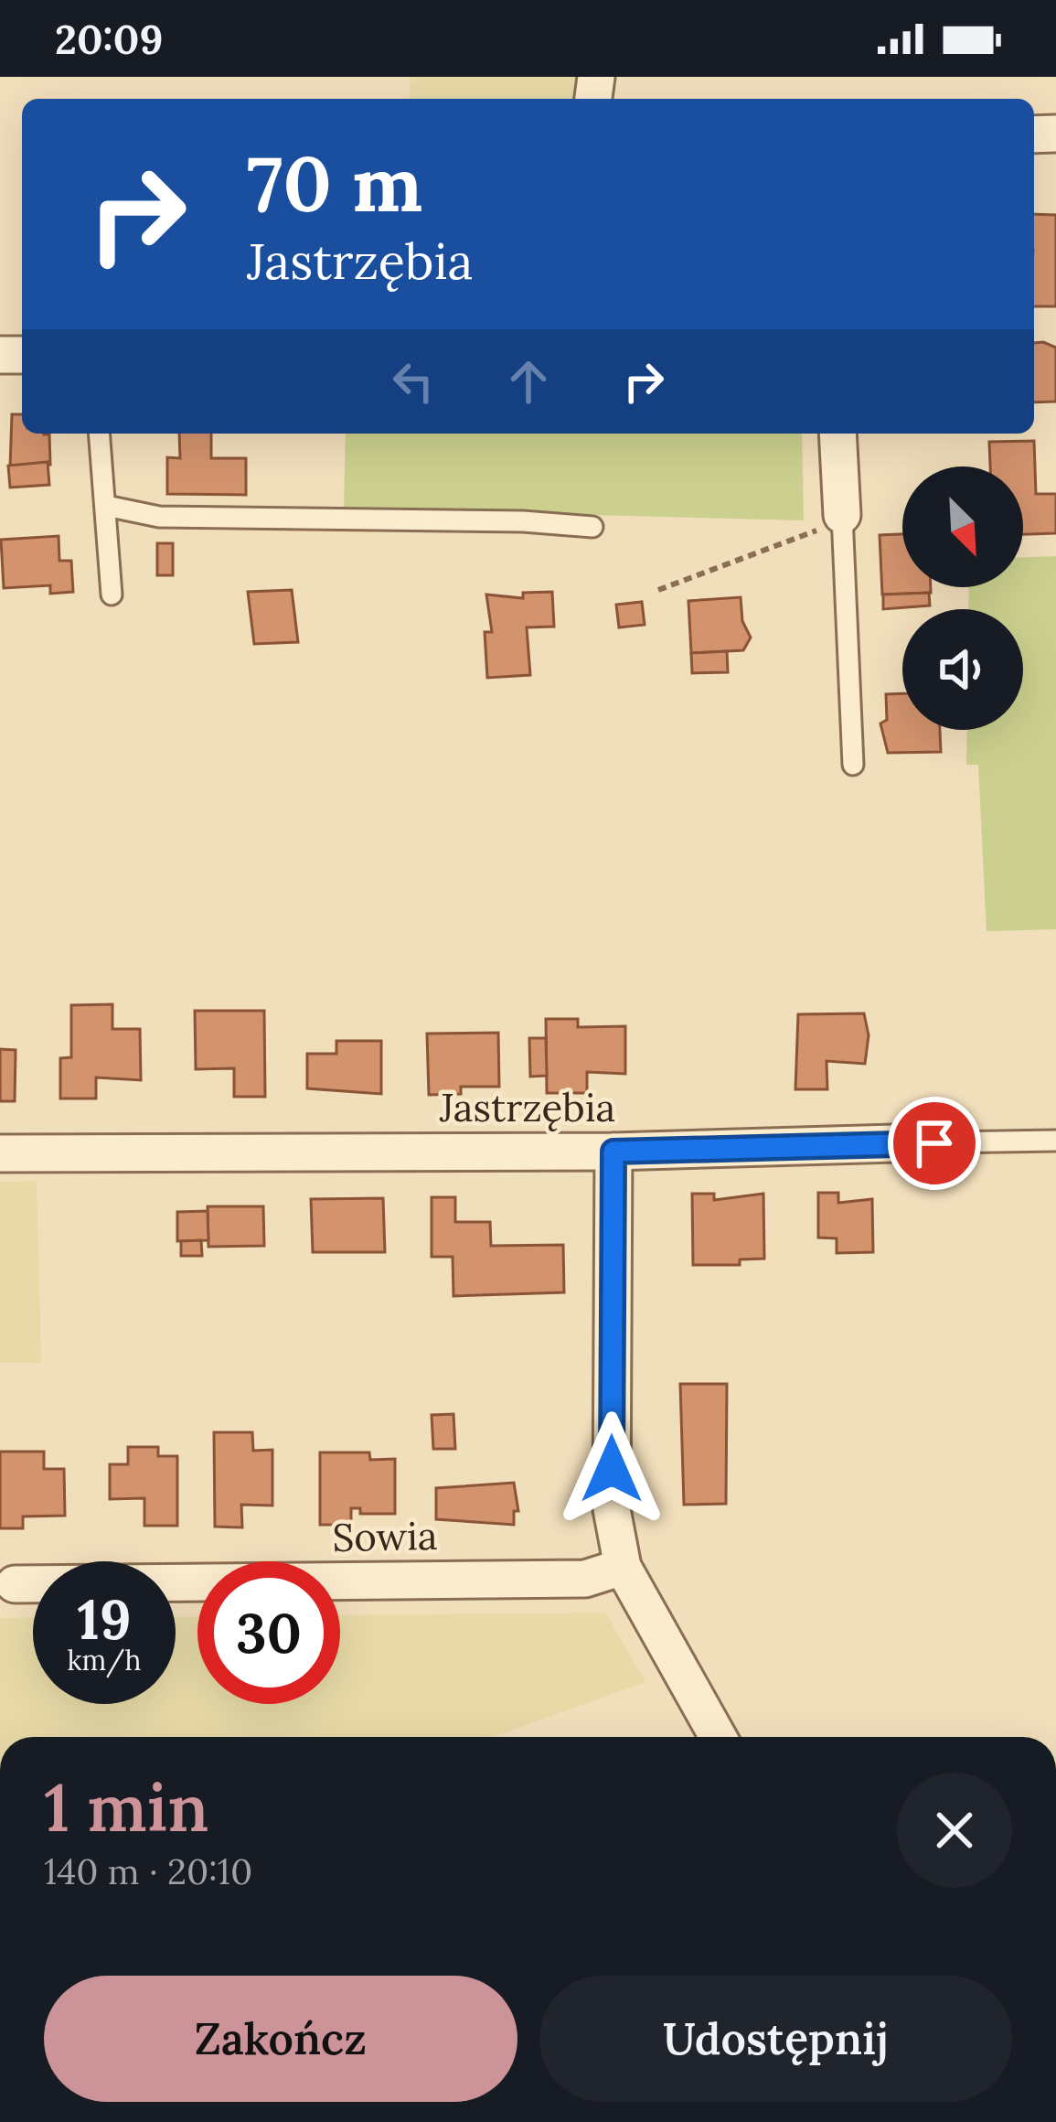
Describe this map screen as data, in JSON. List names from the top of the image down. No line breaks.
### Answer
{"streets":{"street":["Jastrzębia","Sowia"]},"north":"bottom right","page":{"status":"20:09","turn":["70 m","Jastrzębia"],"speed":"19 km/h","limit":"30","heading":["1 min","140 m · 20:10"],"buttons":["Zakończ","Udostępnij"]}}
